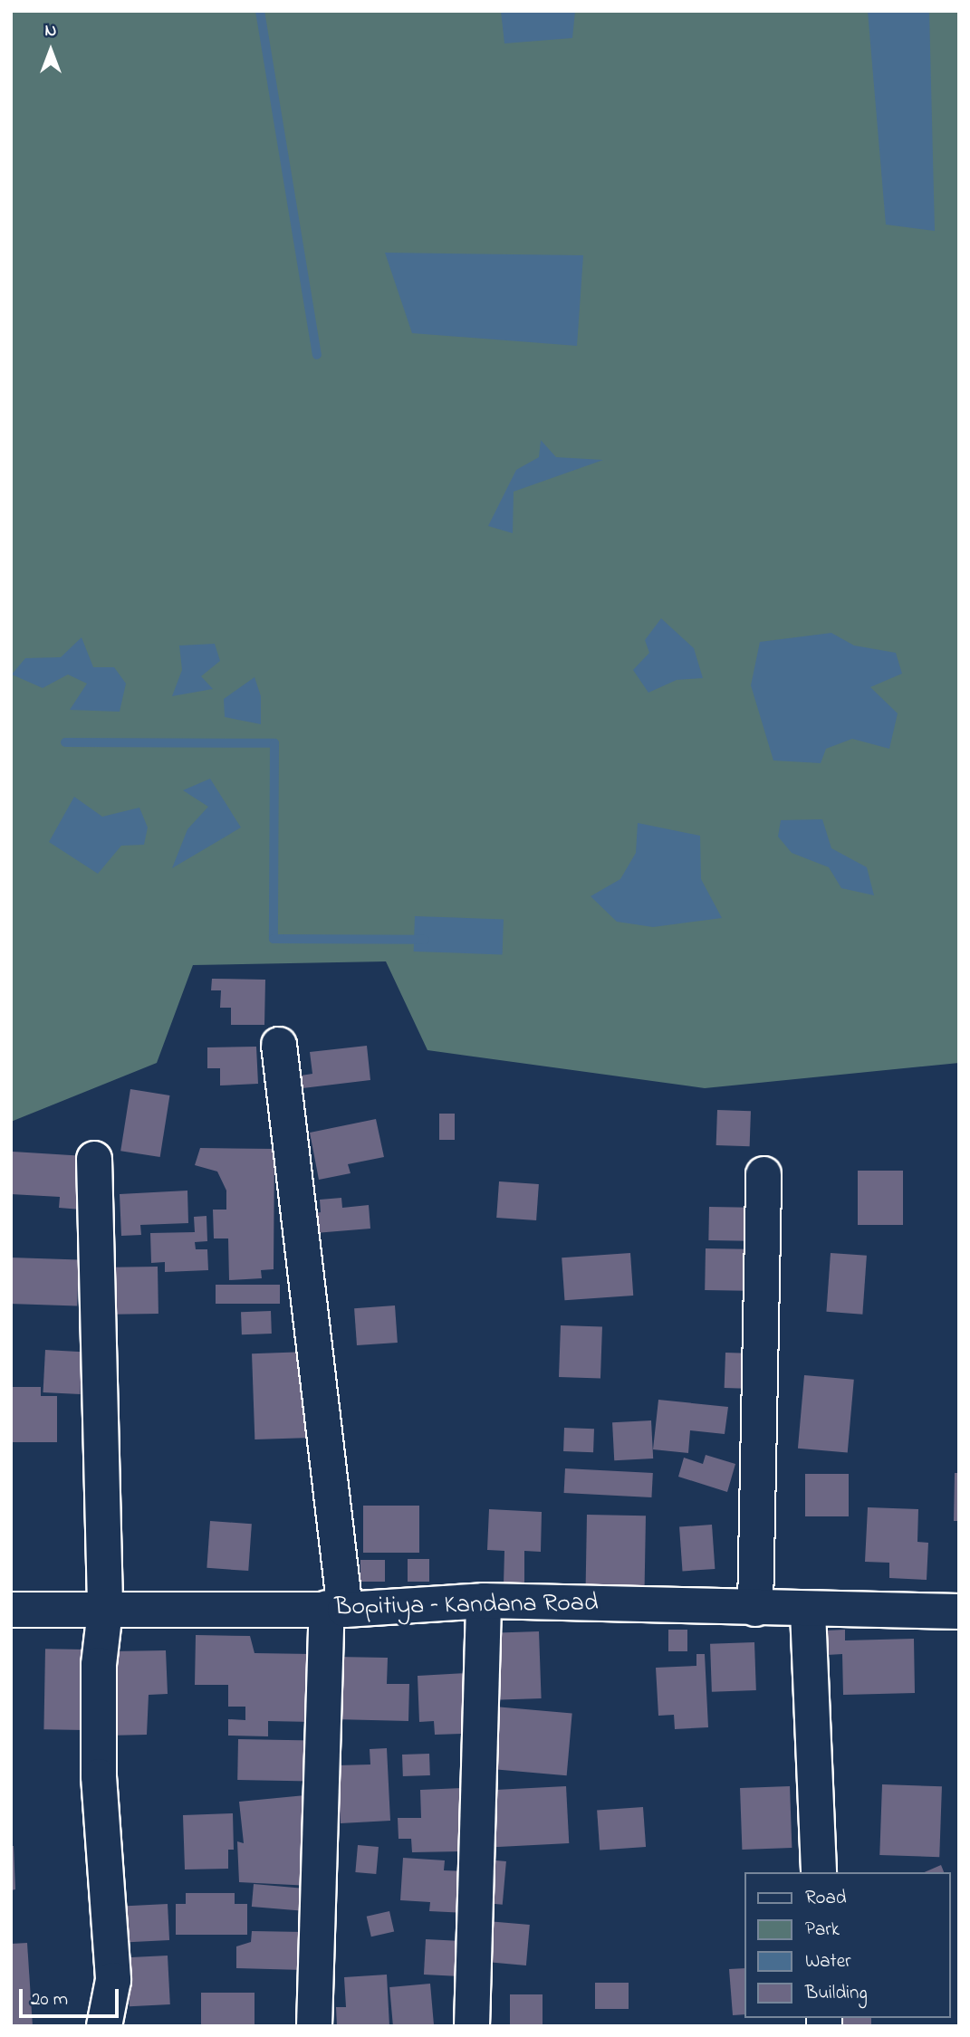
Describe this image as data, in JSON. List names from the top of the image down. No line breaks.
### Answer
{"streets":{"street":["Bopitiya – Kandana Road"]},"legend":["Road","Park","Water","Building"],"scale_bar":"20 m","north":"top"}
